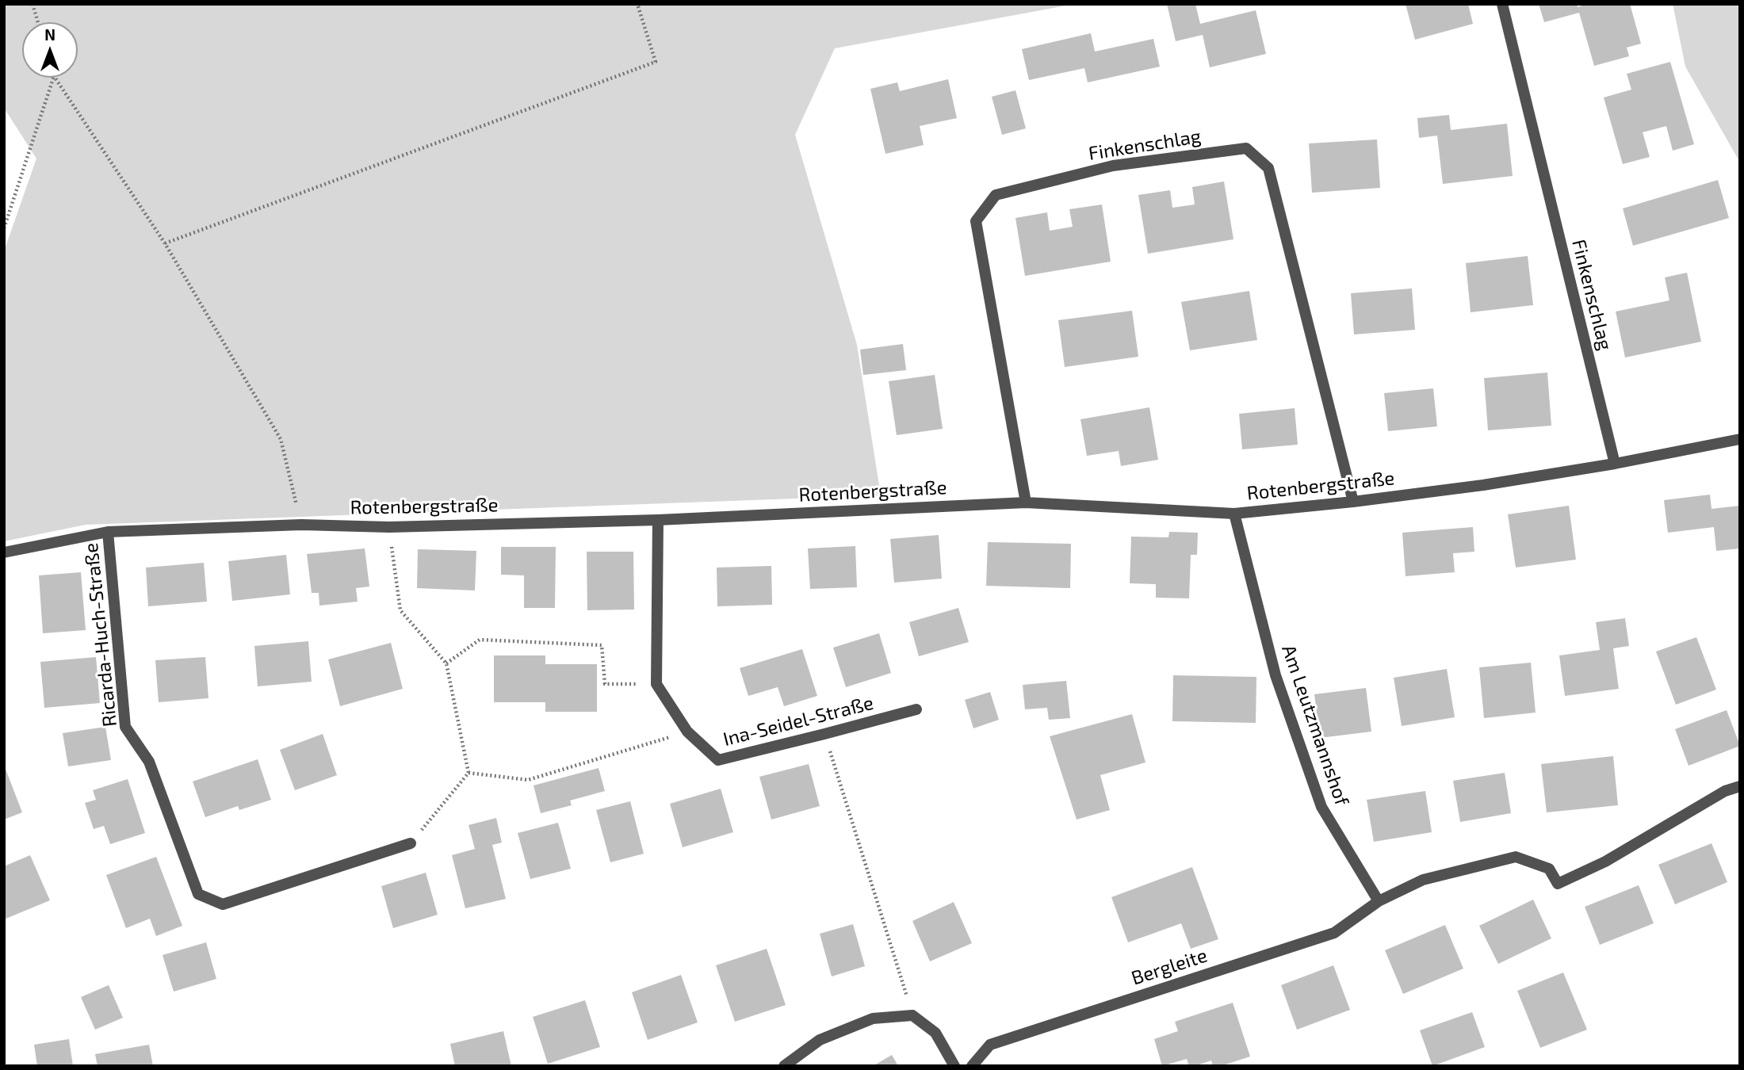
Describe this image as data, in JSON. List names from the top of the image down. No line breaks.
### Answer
{"streets":{"street":["Finkenschlag","Rotenbergstraße","Ricarda-Huch-Straße","Ina-Seidel-Straße","Am Leutzmannshof","Bergleite"]},"crossings":[["Finkenschlag","Rotenbergstraße"],["Rotenbergstraße","Ricarda-Huch-Straße"],["Rotenbergstraße","Am Leutzmannshof"],["Am Leutzmannshof","Bergleite"]],"north":"top"}
